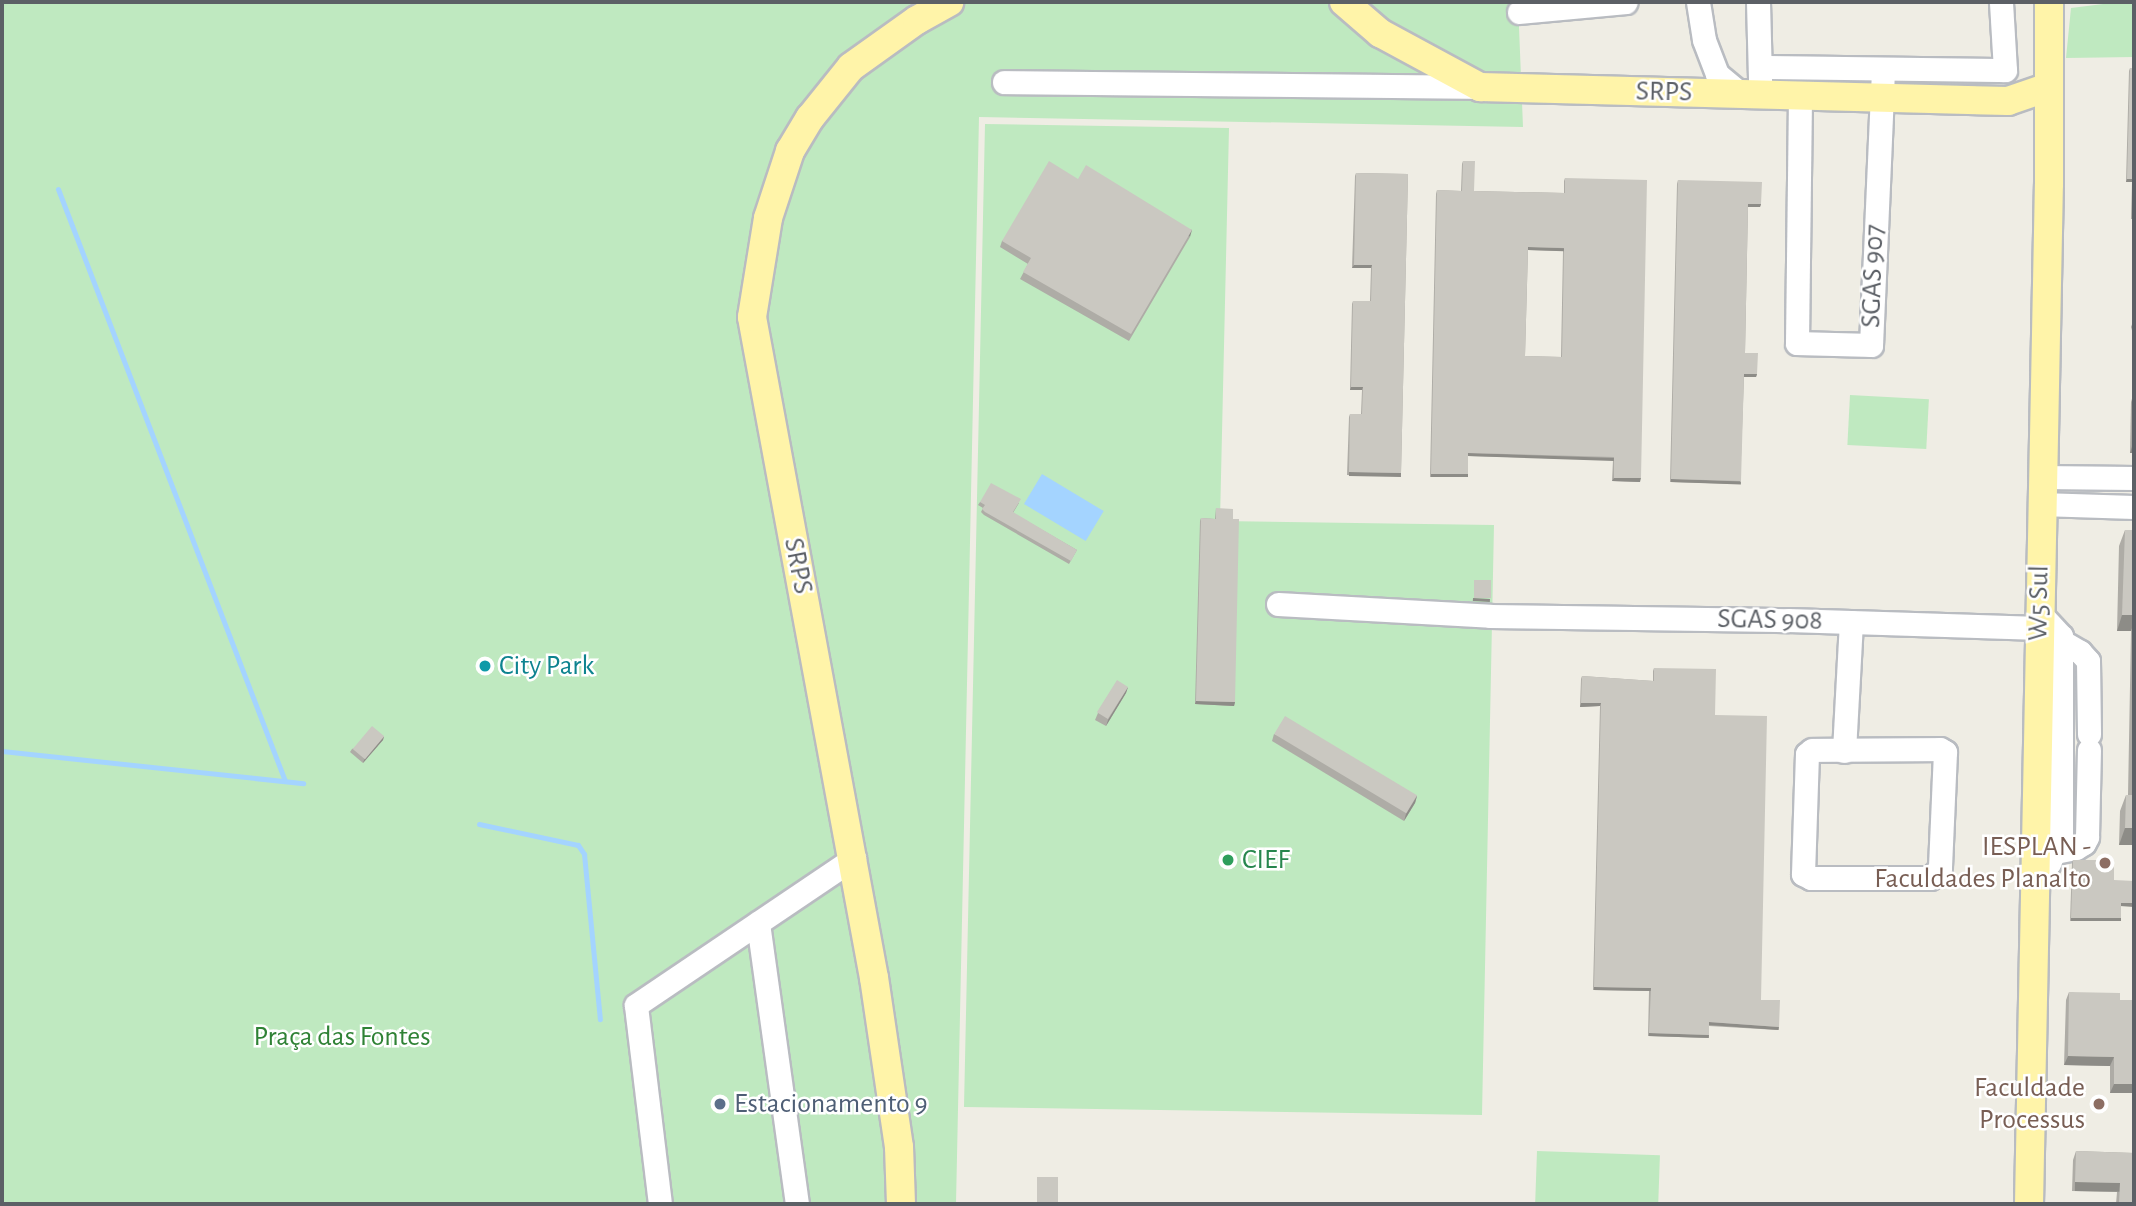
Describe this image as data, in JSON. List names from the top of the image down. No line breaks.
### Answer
{"streets":{"main road":["SRPS","W5 Sul"],"street":["SGAS 907","SGAS 908"]},"crossings":[["SRPS","SGAS 907"],["SRPS","W5 Sul"],["W5 Sul","SGAS 908"]],"parks":["Praça das Fontes"],"places":["City Park","CIEF","IESPLAN - Faculdades Planalto","Estacionamento 9","Faculdade Processus"]}
